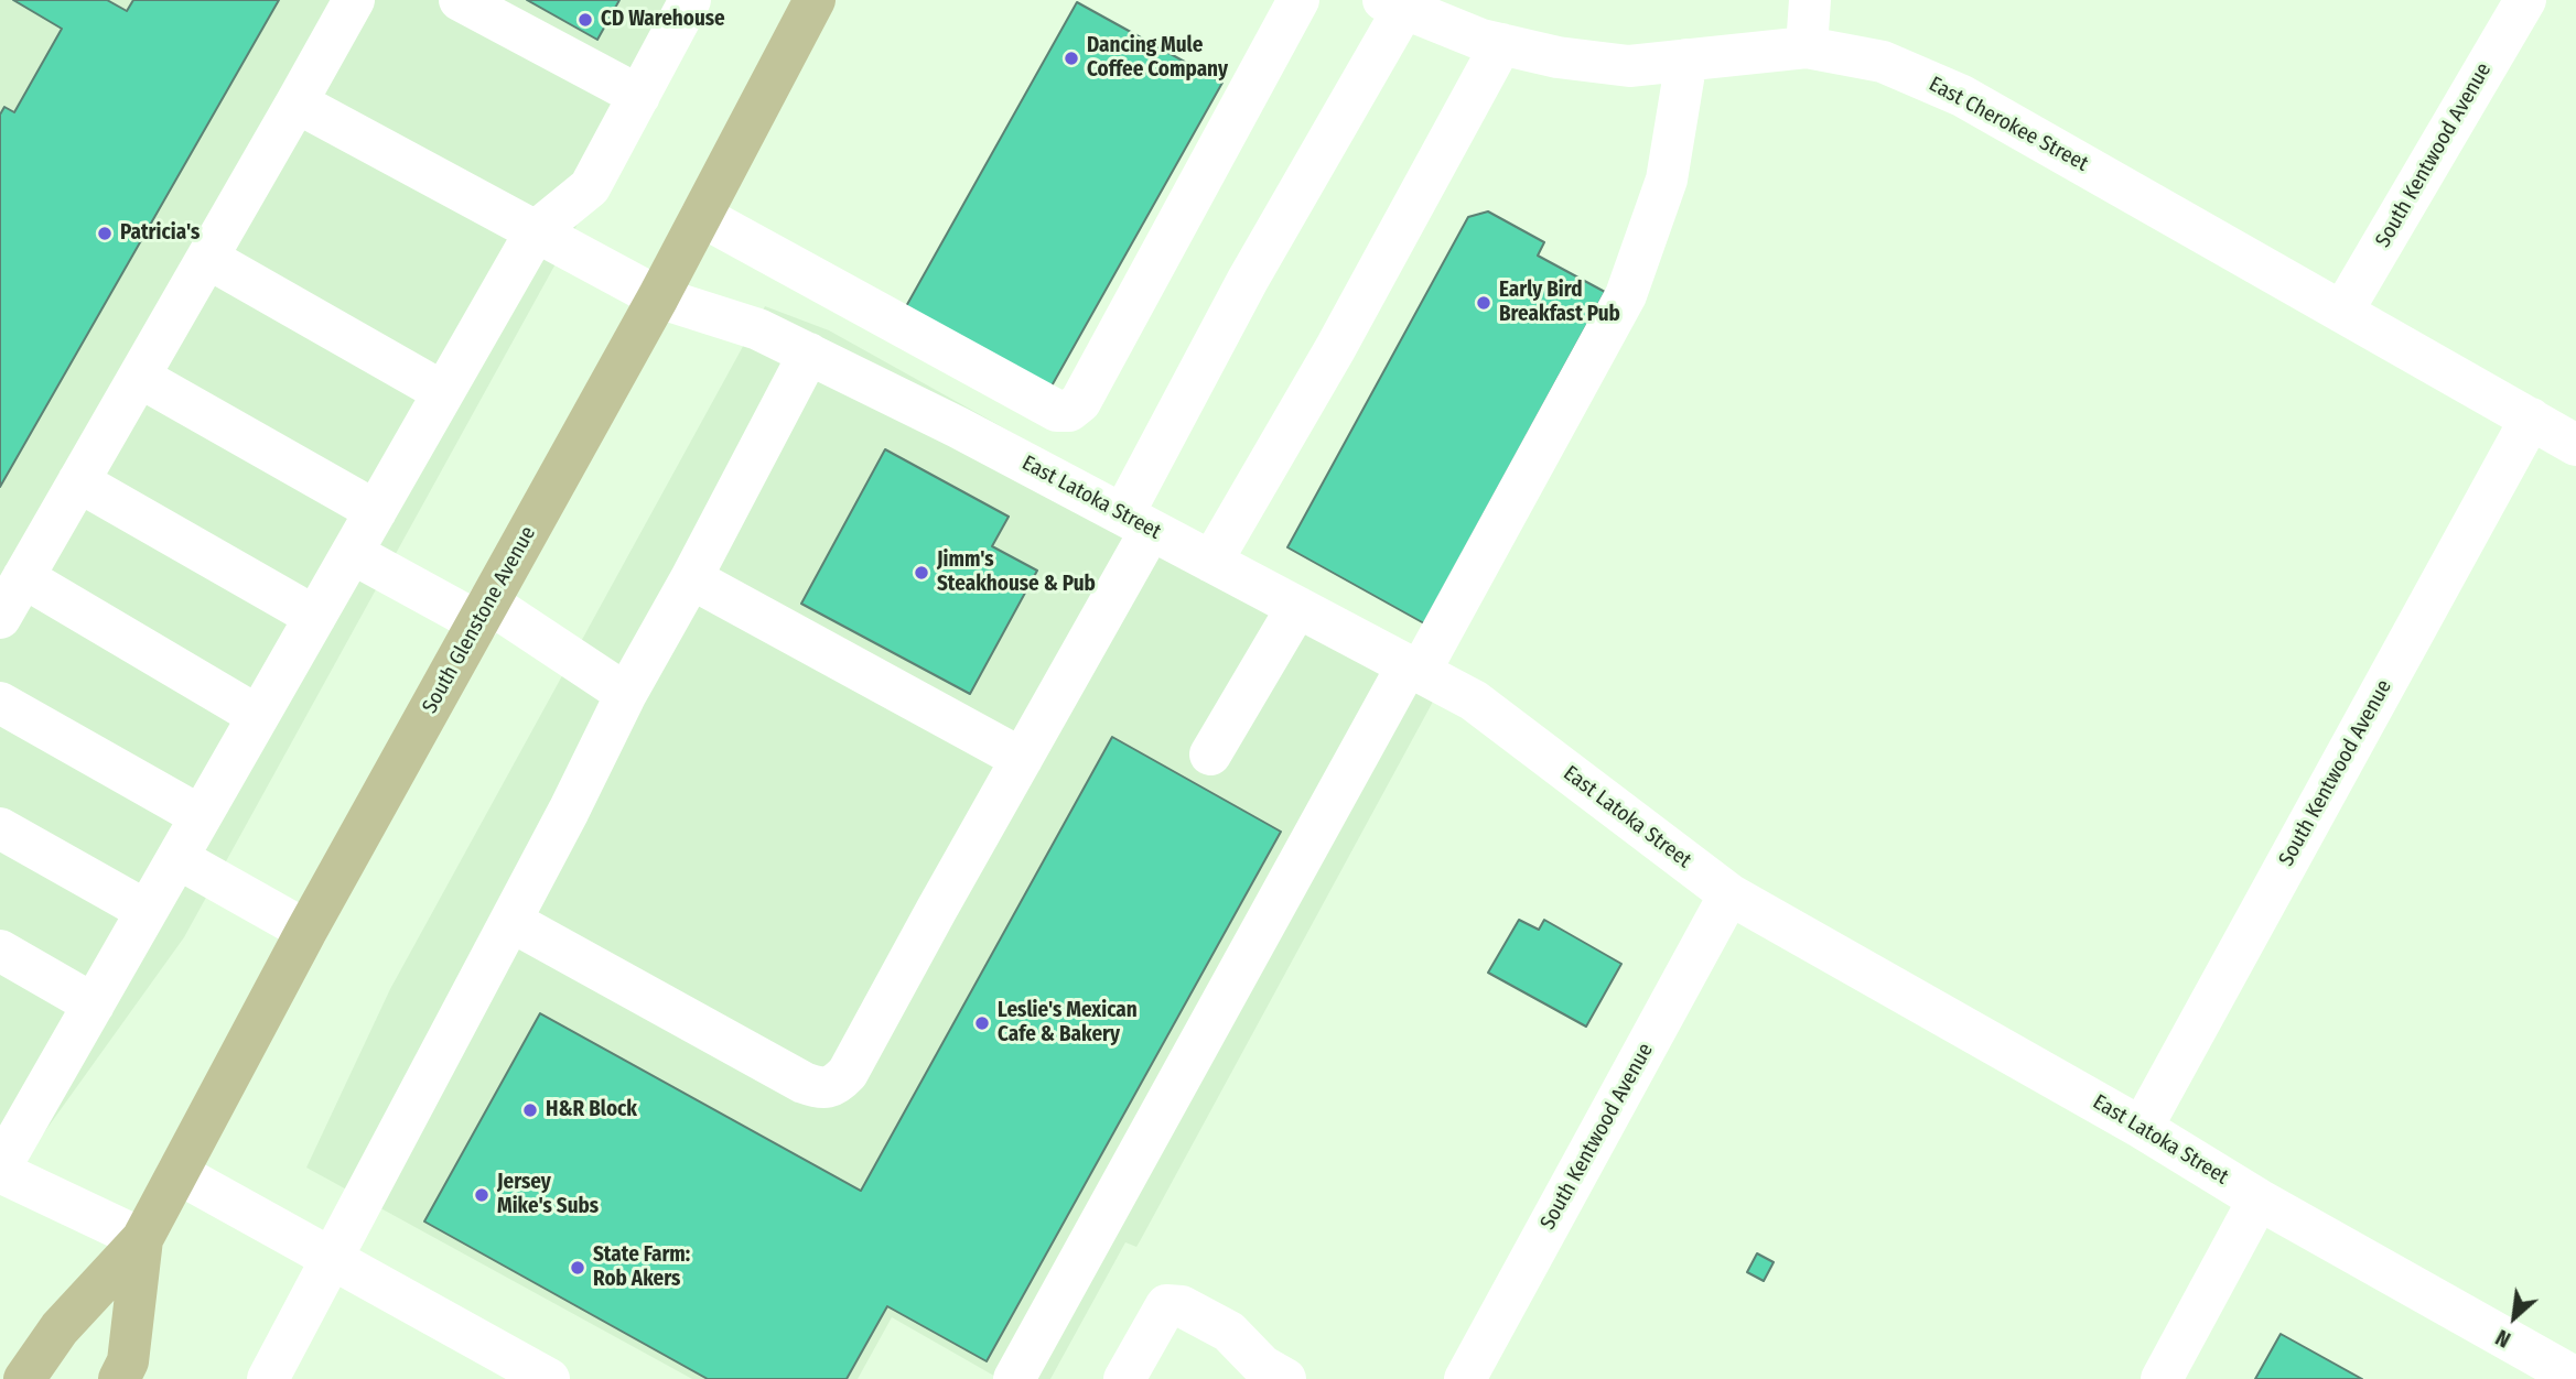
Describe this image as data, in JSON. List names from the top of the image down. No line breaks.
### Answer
{"streets":{"main road":["South Glenstone Avenue"],"street":["East Cherokee Street","South Kentwood Avenue","East Latoka Street"]},"crossings":[["East Cherokee Street","South Kentwood Avenue"],["South Kentwood Avenue","East Latoka Street"],["East Latoka Street","South Glenstone Avenue"]],"places":["CD Warehouse","Dancing Mule Coffee Company","Patricia's","Early Bird Breakfast Pub","Jimm's Steakhouse & Pub","Leslie's Mexican Cafe & Bakery","H&R Block","Jersey Mike's Subs","State Farm: Rob Akers"],"north":"bottom left"}
